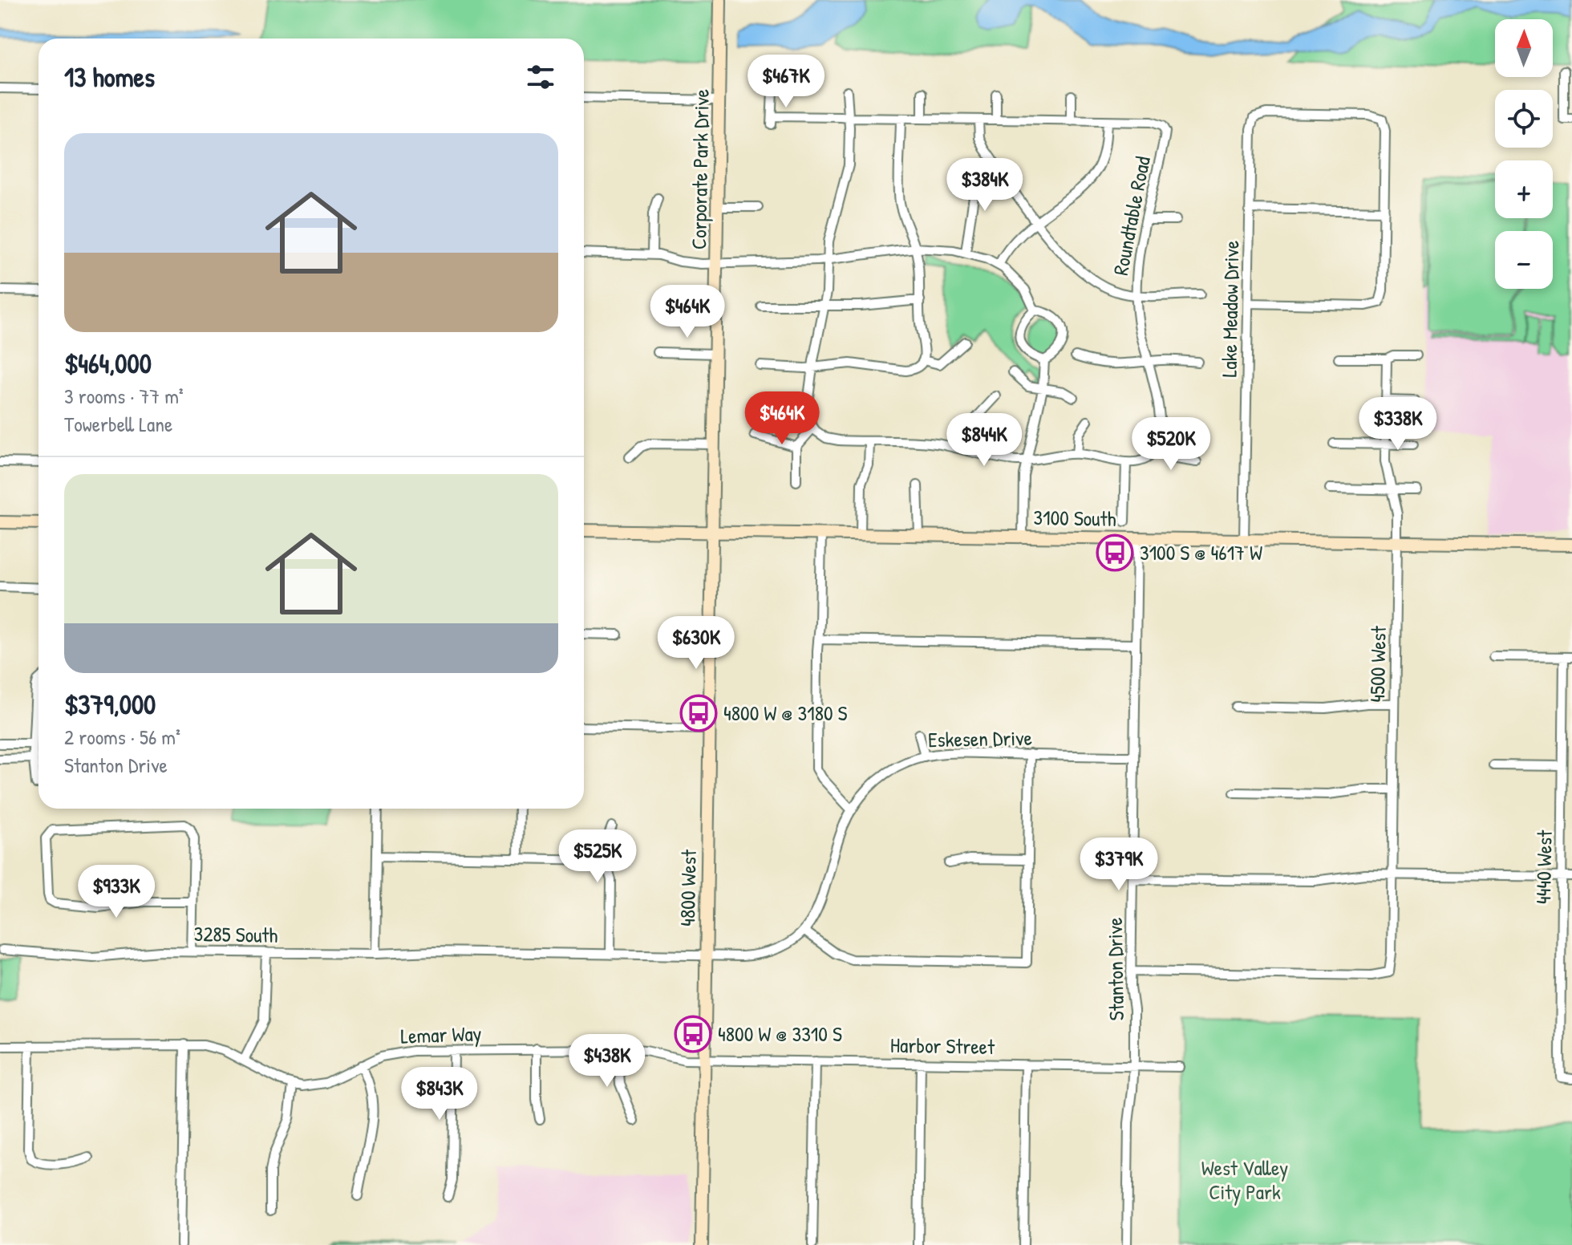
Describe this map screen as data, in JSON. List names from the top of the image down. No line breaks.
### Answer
{"streets":{"main road":["Corporate Park Drive","3100 South","4800 West"],"street":["Roundtable Road","Lake Meadow Drive","4500 West","Eskesen Drive","4440 West","3285 South","Stanton Drive","Lemar Way","Harbor Street"]},"crossings":[["Corporate Park Drive","3100 South"],["Corporate Park Drive","4800 West"],["Lake Meadow Drive","3100 South"],["3100 South","4500 West"],["3100 South","4800 West"],["3100 South","Stanton Drive"],["4500 West","Stanton Drive"],["Eskesen Drive","4800 West"],["Eskesen Drive","3285 South"],["Eskesen Drive","Stanton Drive"],["4800 West","Lemar Way"],["4800 West","Harbor Street"],["Stanton Drive","Harbor Street"],["Lemar Way","Harbor Street"]],"parks":["West Valley City Park"],"places":{"bus stop":["3100 S @ 4617 W","4800 W @ 3180 S","4800 W @ 3310 S"]},"north":"top","page":{"map_buttons":["+","−"],"heading":"13 homes","price":["$467K","$384K","$464K","$464K","$338K","$844K","$520K","$630K","$525K","$379K","$933K","$438K","$843K"],"list":[{"name":"$464,000","note":"3 rooms · 77 m² · Towerbell Lane"},{"name":"$379,000","note":"2 rooms · 56 m² · Stanton Drive"}]}}
